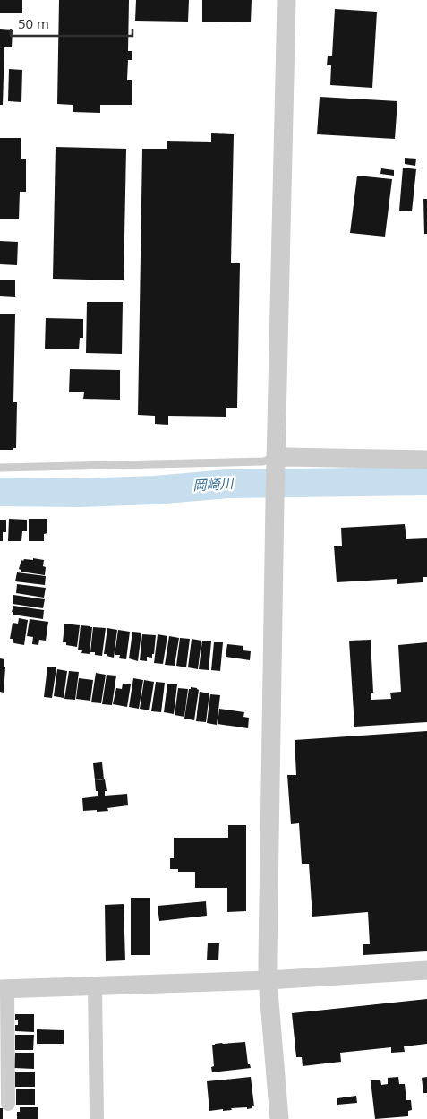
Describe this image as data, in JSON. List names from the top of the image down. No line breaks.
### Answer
{"water":["岡崎川"],"scale_bar":"50 m"}
